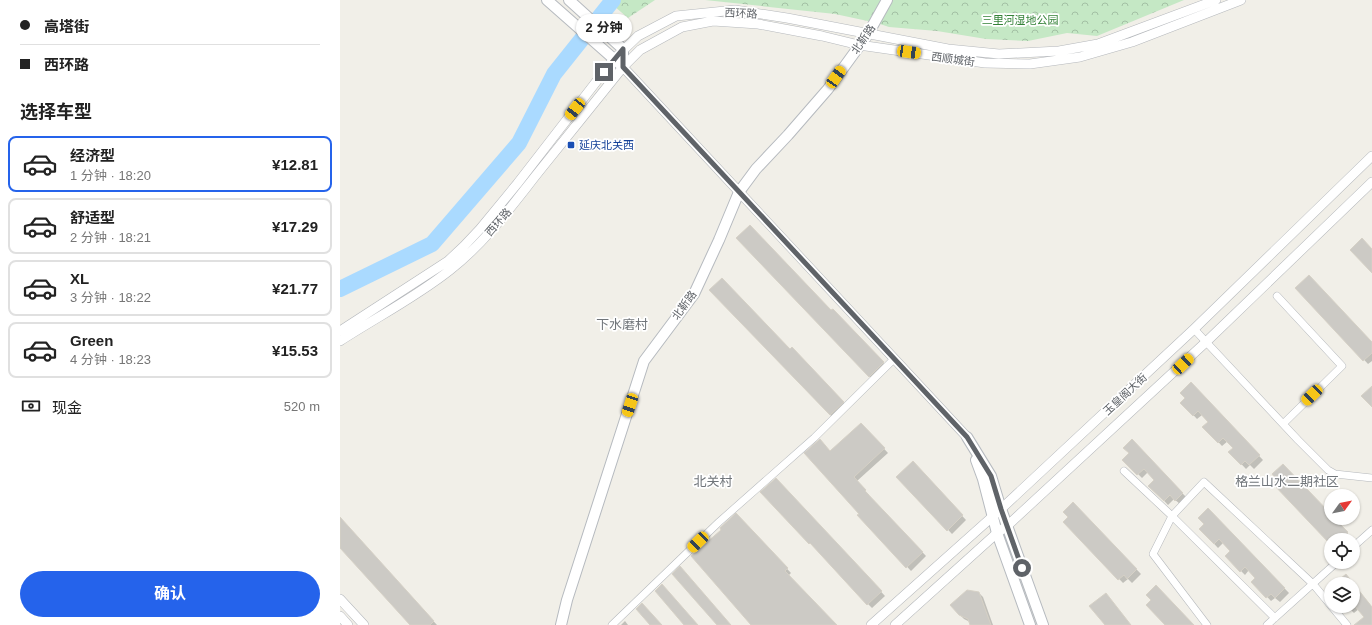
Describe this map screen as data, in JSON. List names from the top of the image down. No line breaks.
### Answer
{"streets":{"main road":["北靳路"],"street":["西环路","西顺城街","玉皇阁大街"]},"crossings":[["西环路","北靳路"],["西环路","西顺城街"],["北靳路","西顺城街"]],"districts":["下水磨村","北关村","格兰山水二期社区"],"parks":["三里河湿地公园"],"places":{"transit":["延庆北关西"]},"north":"top right","page":{"banner":["高塔街","西环路"],"bubble":"2 分钟","heading":"选择车型","list":[{"name":"经济型","note":"1 分钟 · 18:20","value":"¥12.81"},{"name":"舒适型","note":"2 分钟 · 18:21","value":"¥17.29"},{"name":"XL","note":"3 分钟 · 18:22","value":"¥21.77"},{"name":"Green","note":"4 分钟 · 18:23","value":"¥15.53"}],"pay":["现金","520 m"],"buttons":"确认"}}
